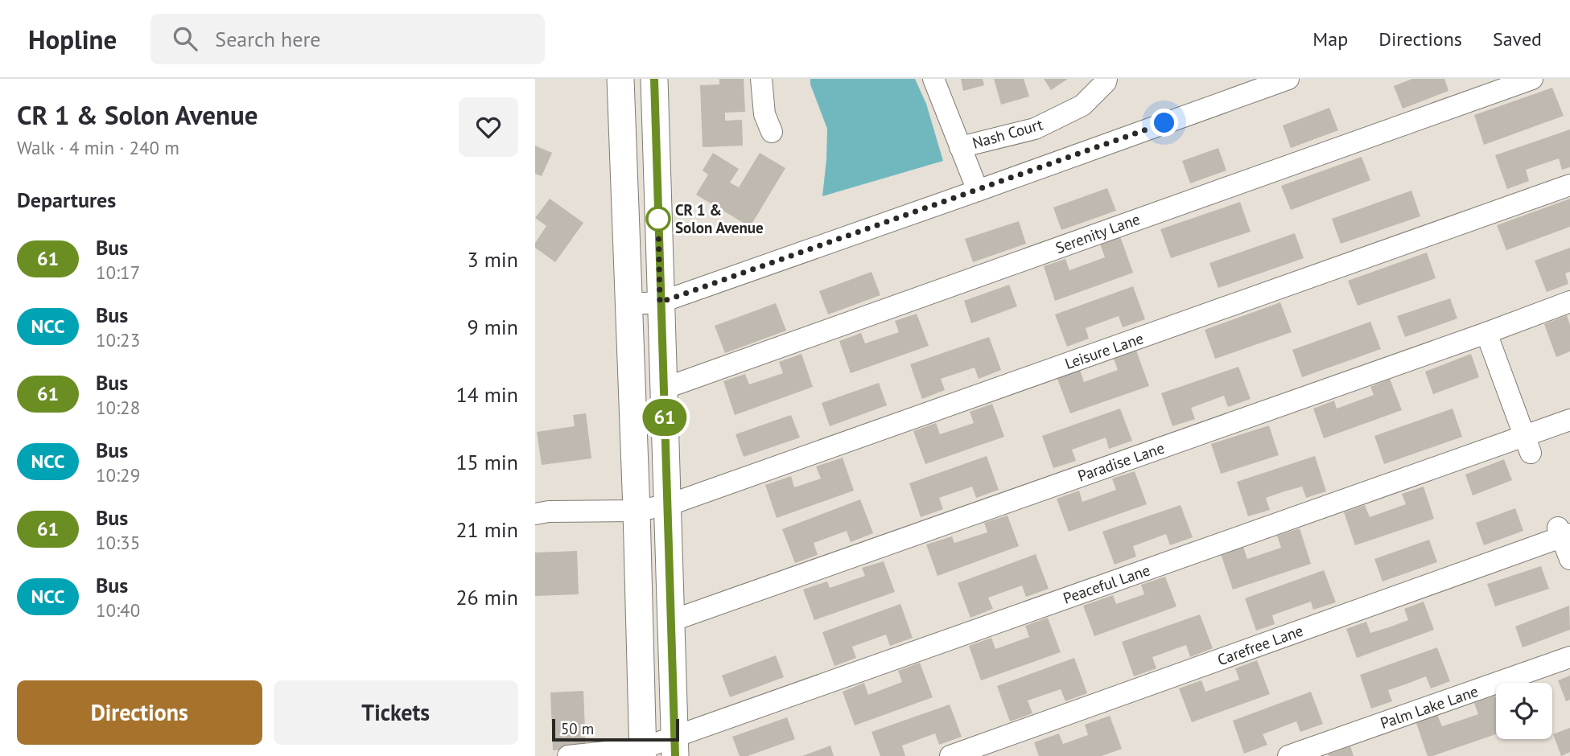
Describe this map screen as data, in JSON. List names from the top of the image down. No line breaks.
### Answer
{"streets":{"street":["Nash Court","Serenity Lane","Leisure Lane","Paradise Lane","Peaceful Lane","Carefree Lane","Palm Lake Lane"]},"places":["CR 1 & Solon Avenue"],"lines":["bus line 61"],"scale_bar":"50 m","page":{"header":"Hopline","search":"Search here","nav":["Map","Directions","Saved"],"heading":[["CR 1 & Solon Avenue","Walk · 4 min · 240 m"],"Departures"],"on_map":"61","list":[{"mark":"61","name":"Bus","note":"10:17","value":"3 min"},{"mark":"NCC","name":"Bus","note":"10:23","value":"9 min"},{"mark":"61","name":"Bus","note":"10:28","value":"14 min"},{"mark":"NCC","name":"Bus","note":"10:29","value":"15 min"},{"mark":"61","name":"Bus","note":"10:35","value":"21 min"},{"mark":"NCC","name":"Bus","note":"10:40","value":"26 min"}],"buttons":["Directions","Tickets"],"scale":"50 m"}}
